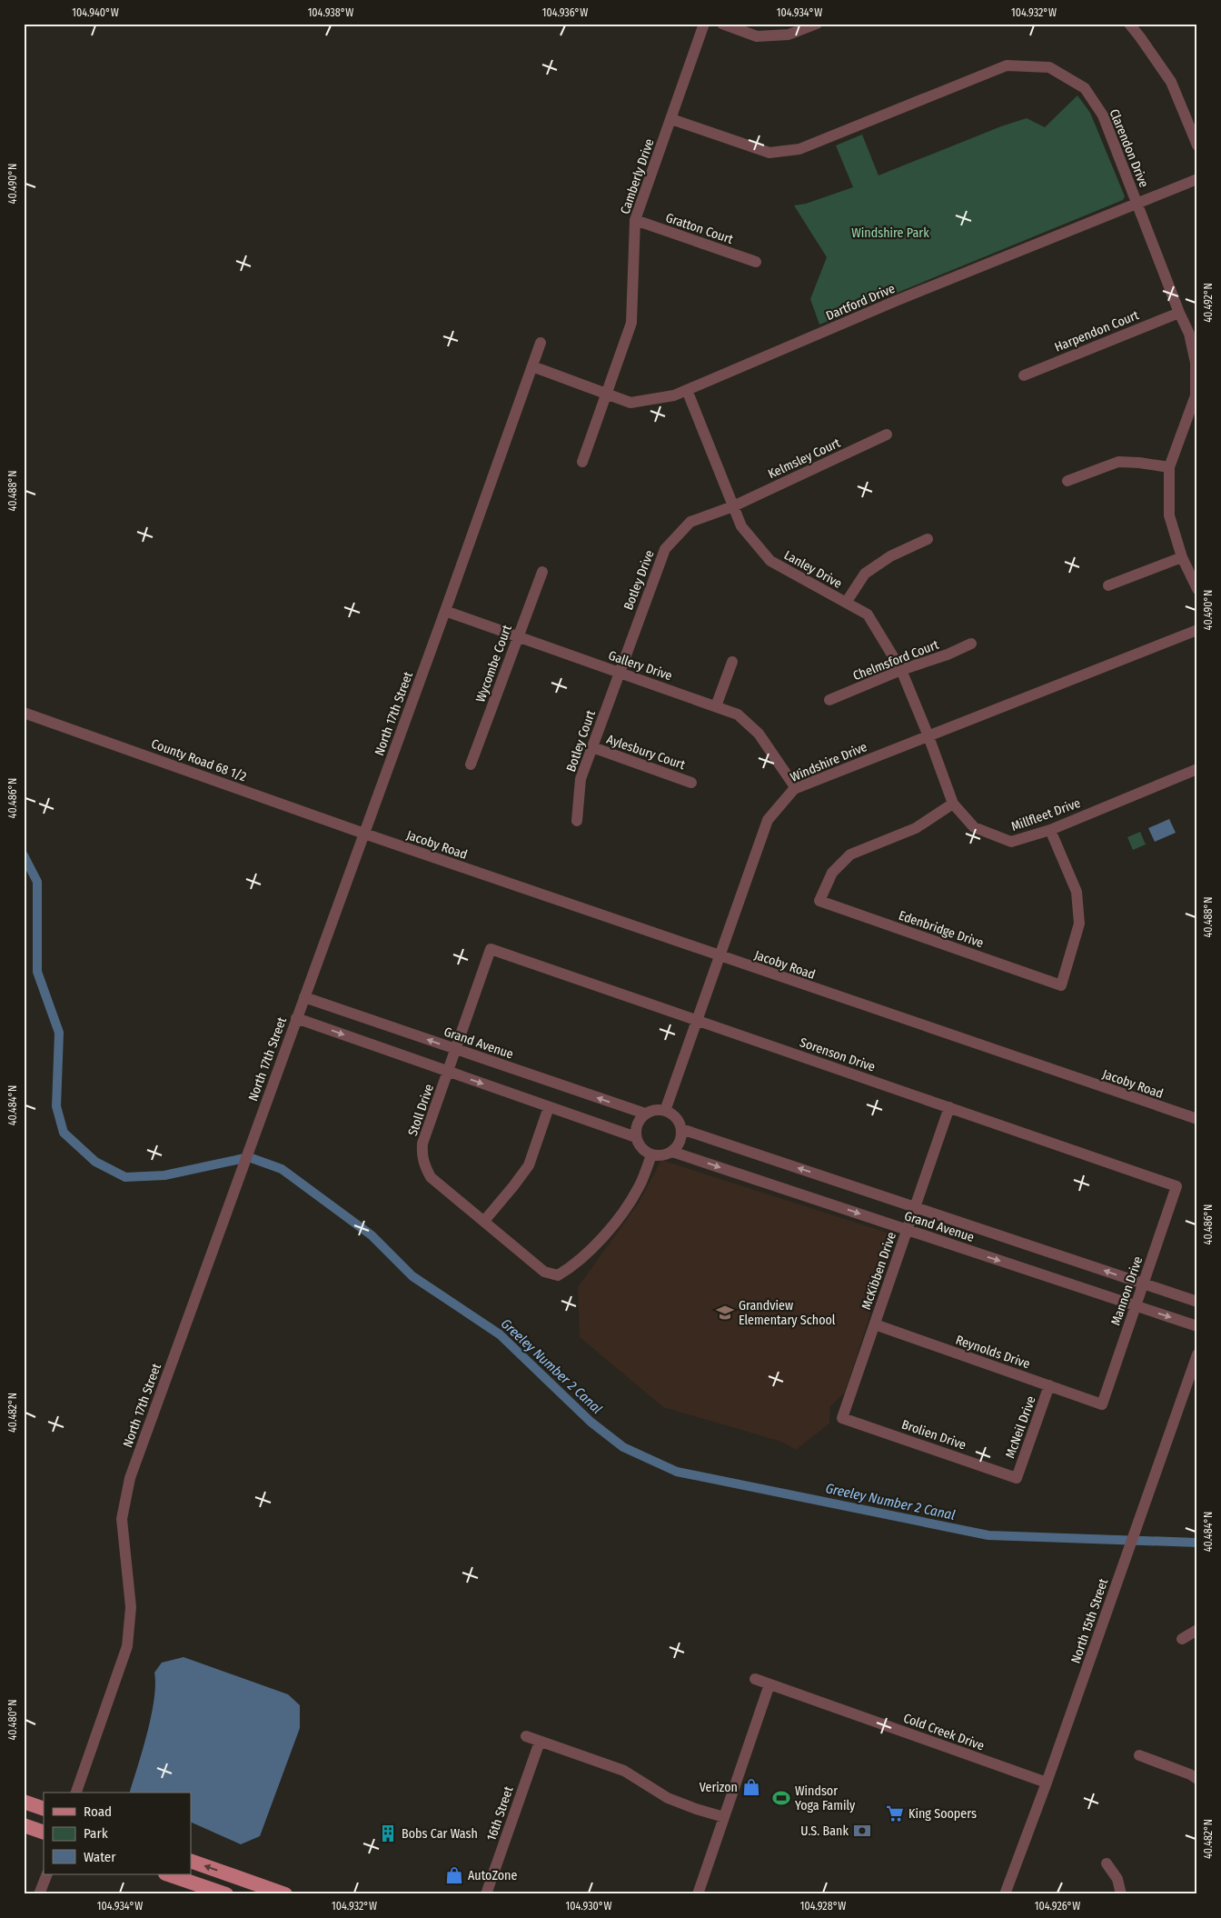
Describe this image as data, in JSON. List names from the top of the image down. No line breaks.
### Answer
{"streets":{"street":["Clarendon Drive","Camberly Drive","Gratton Court","Dartford Drive","Harpendon Court","Kelmsley Court","Lanley Drive","Botley Drive","Chelmsford Court","Wycombe Court","Gallery Drive","North 17th Street","Botley Court","Aylesbury Court","County Road 68 1/2","Windshire Drive","Millfleet Drive","Jacoby Road","Edenbridge Drive","Grand Avenue","Sorenson Drive","Stoll Drive","McKibben Drive","Mannon Drive","Reynolds Drive","McNeil Drive","Brolien Drive","North 15th Street","Cold Creek Drive","16th Street"]},"crossings":[["Clarendon Drive","Camberly Drive"],["Clarendon Drive","Dartford Drive"],["Clarendon Drive","Harpendon Court"],["Camberly Drive","Gratton Court"],["Camberly Drive","Dartford Drive"],["Dartford Drive","Lanley Drive"],["Dartford Drive","North 17th Street"],["Kelmsley Court","Lanley Drive"],["Kelmsley Court","Botley Drive"],["Lanley Drive","Botley Drive"],["Lanley Drive","Chelmsford Court"],["Lanley Drive","Windshire Drive"],["Lanley Drive","Millfleet Drive"],["Botley Drive","Gallery Drive"],["Botley Drive","Botley Court"],["Wycombe Court","Gallery Drive"],["Gallery Drive","North 17th Street"],["Gallery Drive","Botley Court"],["Gallery Drive","Windshire Drive"],["North 17th Street","County Road 68 1/2"],["North 17th Street","Jacoby Road"],["North 17th Street","Grand Avenue"],["Botley Court","Aylesbury Court"],["County Road 68 1/2","Jacoby Road"],["Windshire Drive","Millfleet Drive"],["Windshire Drive","Jacoby Road"],["Windshire Drive","Grand Avenue"],["Windshire Drive","Sorenson Drive"],["Windshire Drive","Stoll Drive"],["Millfleet Drive","Edenbridge Drive"],["Grand Avenue","Stoll Drive"],["Grand Avenue","McKibben Drive"],["Grand Avenue","Mannon Drive"],["Sorenson Drive","Stoll Drive"],["Sorenson Drive","McKibben Drive"],["Sorenson Drive","Mannon Drive"],["McKibben Drive","Reynolds Drive"],["McKibben Drive","Brolien Drive"],["Mannon Drive","Reynolds Drive"],["Reynolds Drive","McNeil Drive"],["McNeil Drive","Brolien Drive"],["North 15th Street","Cold Creek Drive"]],"water":["Greeley Number 2 Canal"],"parks":["Windshire Park"],"places":{"school or university":["Grandview Elementary School"],"shop":["Verizon","AutoZone"],"sports":["Windsor Yoga Family"],"supermarket":["King Soopers"],"bank":["U.S. Bank"],"building":["Bobs Car Wash"]},"legend":["Road","Park","Water"],"coordinates":["104.940°W","104.938°W","104.936°W","104.934°W","104.932°W","40.490°N","40.492°N","40.488°N","40.486°N","40.484°N","40.482°N","40.480°N","104.930°W","104.928°W","104.926°W"]}
